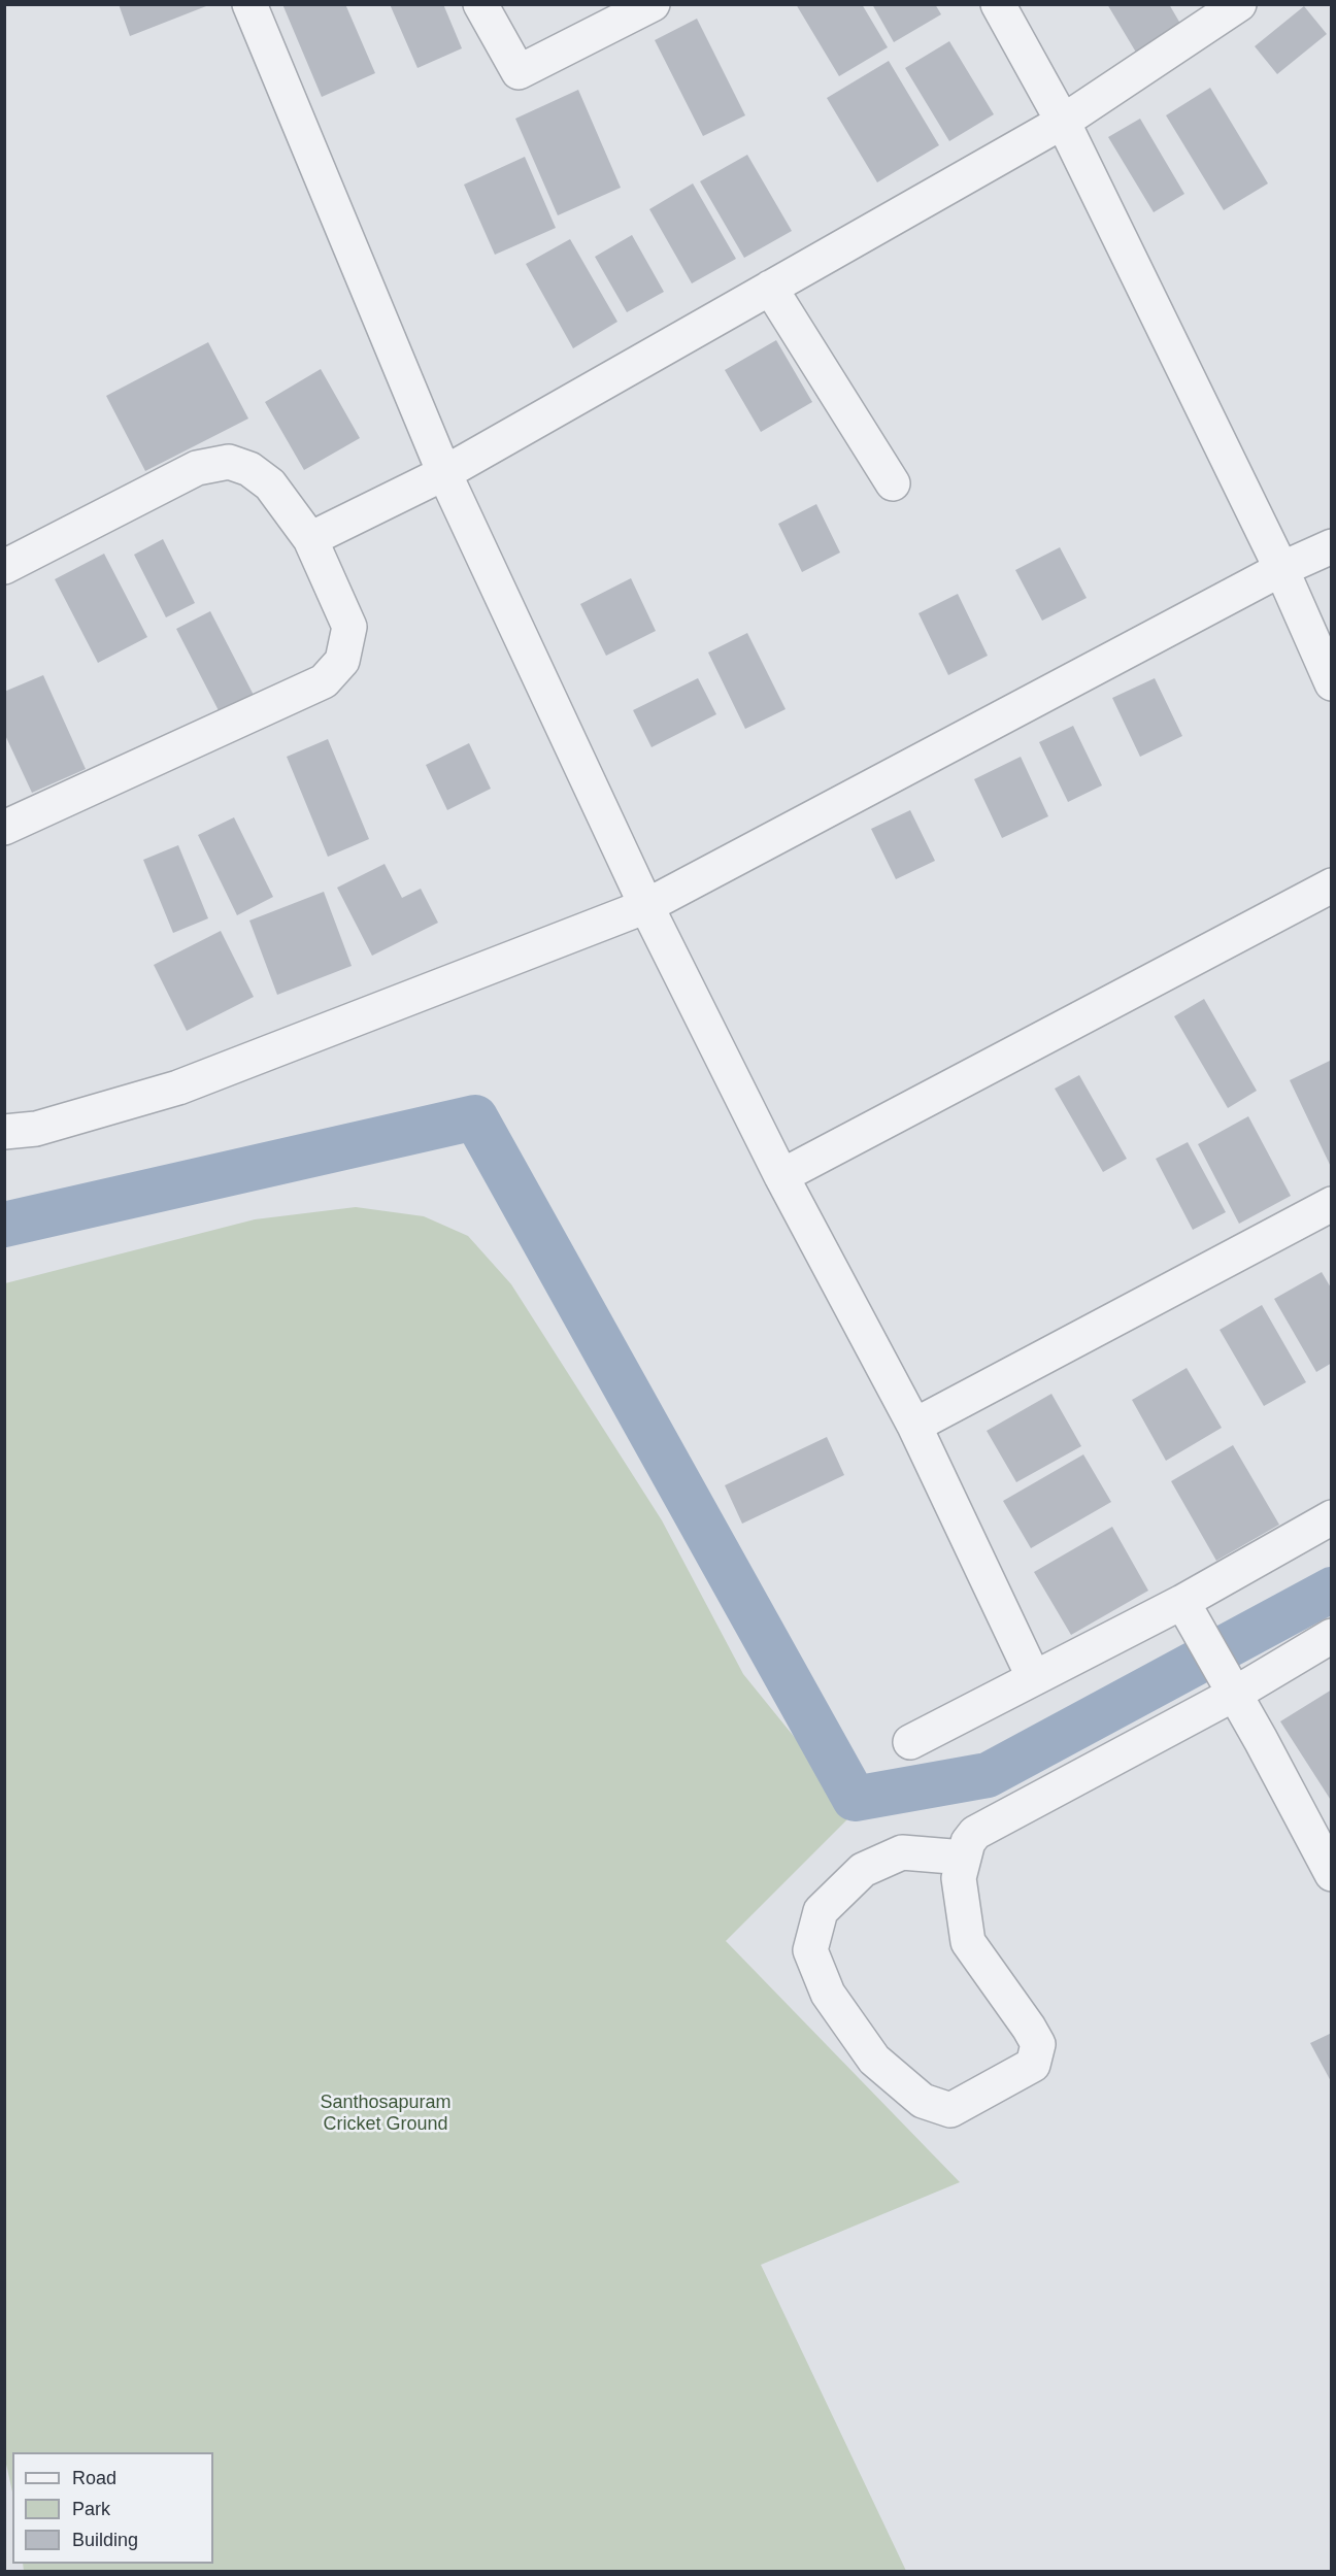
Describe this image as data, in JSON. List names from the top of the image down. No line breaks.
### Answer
{"parks":["Santhosapuram Cricket Ground"],"legend":["Road","Park","Building"]}
